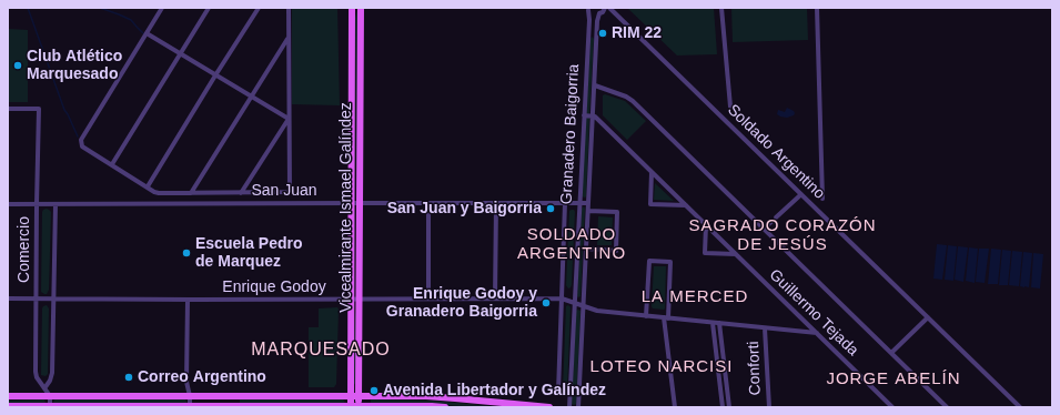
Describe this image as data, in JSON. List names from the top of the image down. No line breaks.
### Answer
{"streets":{"main road":["Vicealmirante Ismael Galíndez"],"street":["Granadero Baigorria","Soldado Argentino","San Juan","Comercio","Enrique Godoy","Guillermo Tejada","Conforti"]},"crossings":[["Granadero Baigorria","San Juan"],["Granadero Baigorria","Enrique Godoy"],["Granadero Baigorria","Guillermo Tejada"],["San Juan","Vicealmirante Ismael Galíndez"],["San Juan","Comercio"],["Vicealmirante Ismael Galíndez","Enrique Godoy"],["Comercio","Enrique Godoy"],["Enrique Godoy","Guillermo Tejada"],["Enrique Godoy","Conforti"]],"districts":["SAGRADO CORAZÓN DE JESÚS","SOLDADO ARGENTINO","LA MERCED","MARQUESADO","LOTEO NARCISI","JORGE ABELÍN"],"places":["RIM 22","Club Atlético Marquesado","San Juan y Baigorria","Escuela Pedro de Marquez","Enrique Godoy y Granadero Baigorria","Correo Argentino","Avenida Libertador y Galíndez"]}
